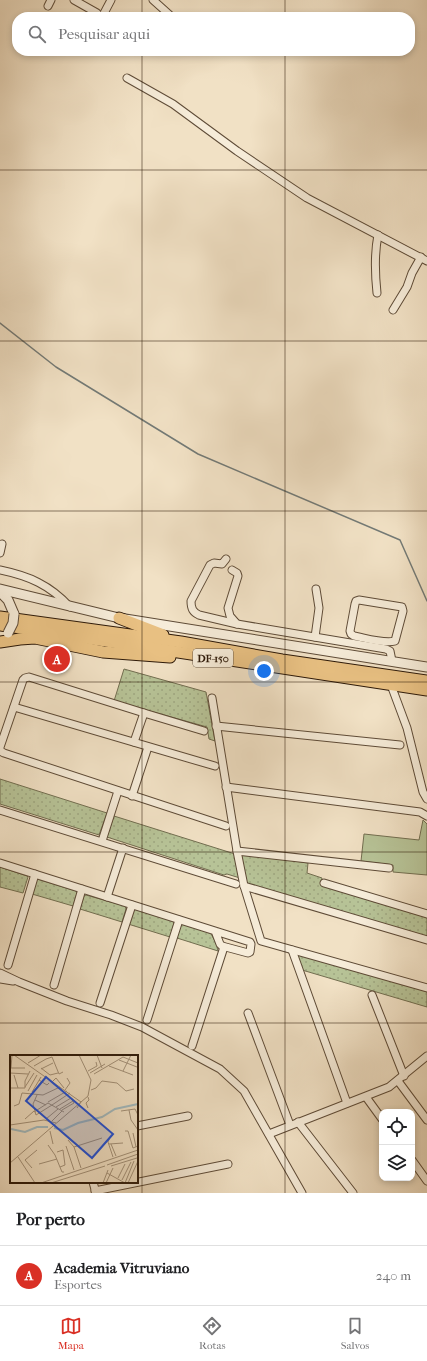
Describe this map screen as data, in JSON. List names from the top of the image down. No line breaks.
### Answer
{"streets":{"main road":["DF-150"]},"page":{"search":"Pesquisar aqui","pins":"A","heading":"Por perto","list":[{"mark":"A","name":"Academia Vitruviano","note":"Esportes","value":"240 m"}],"nav":["Mapa","Rotas","Salvos"]}}
